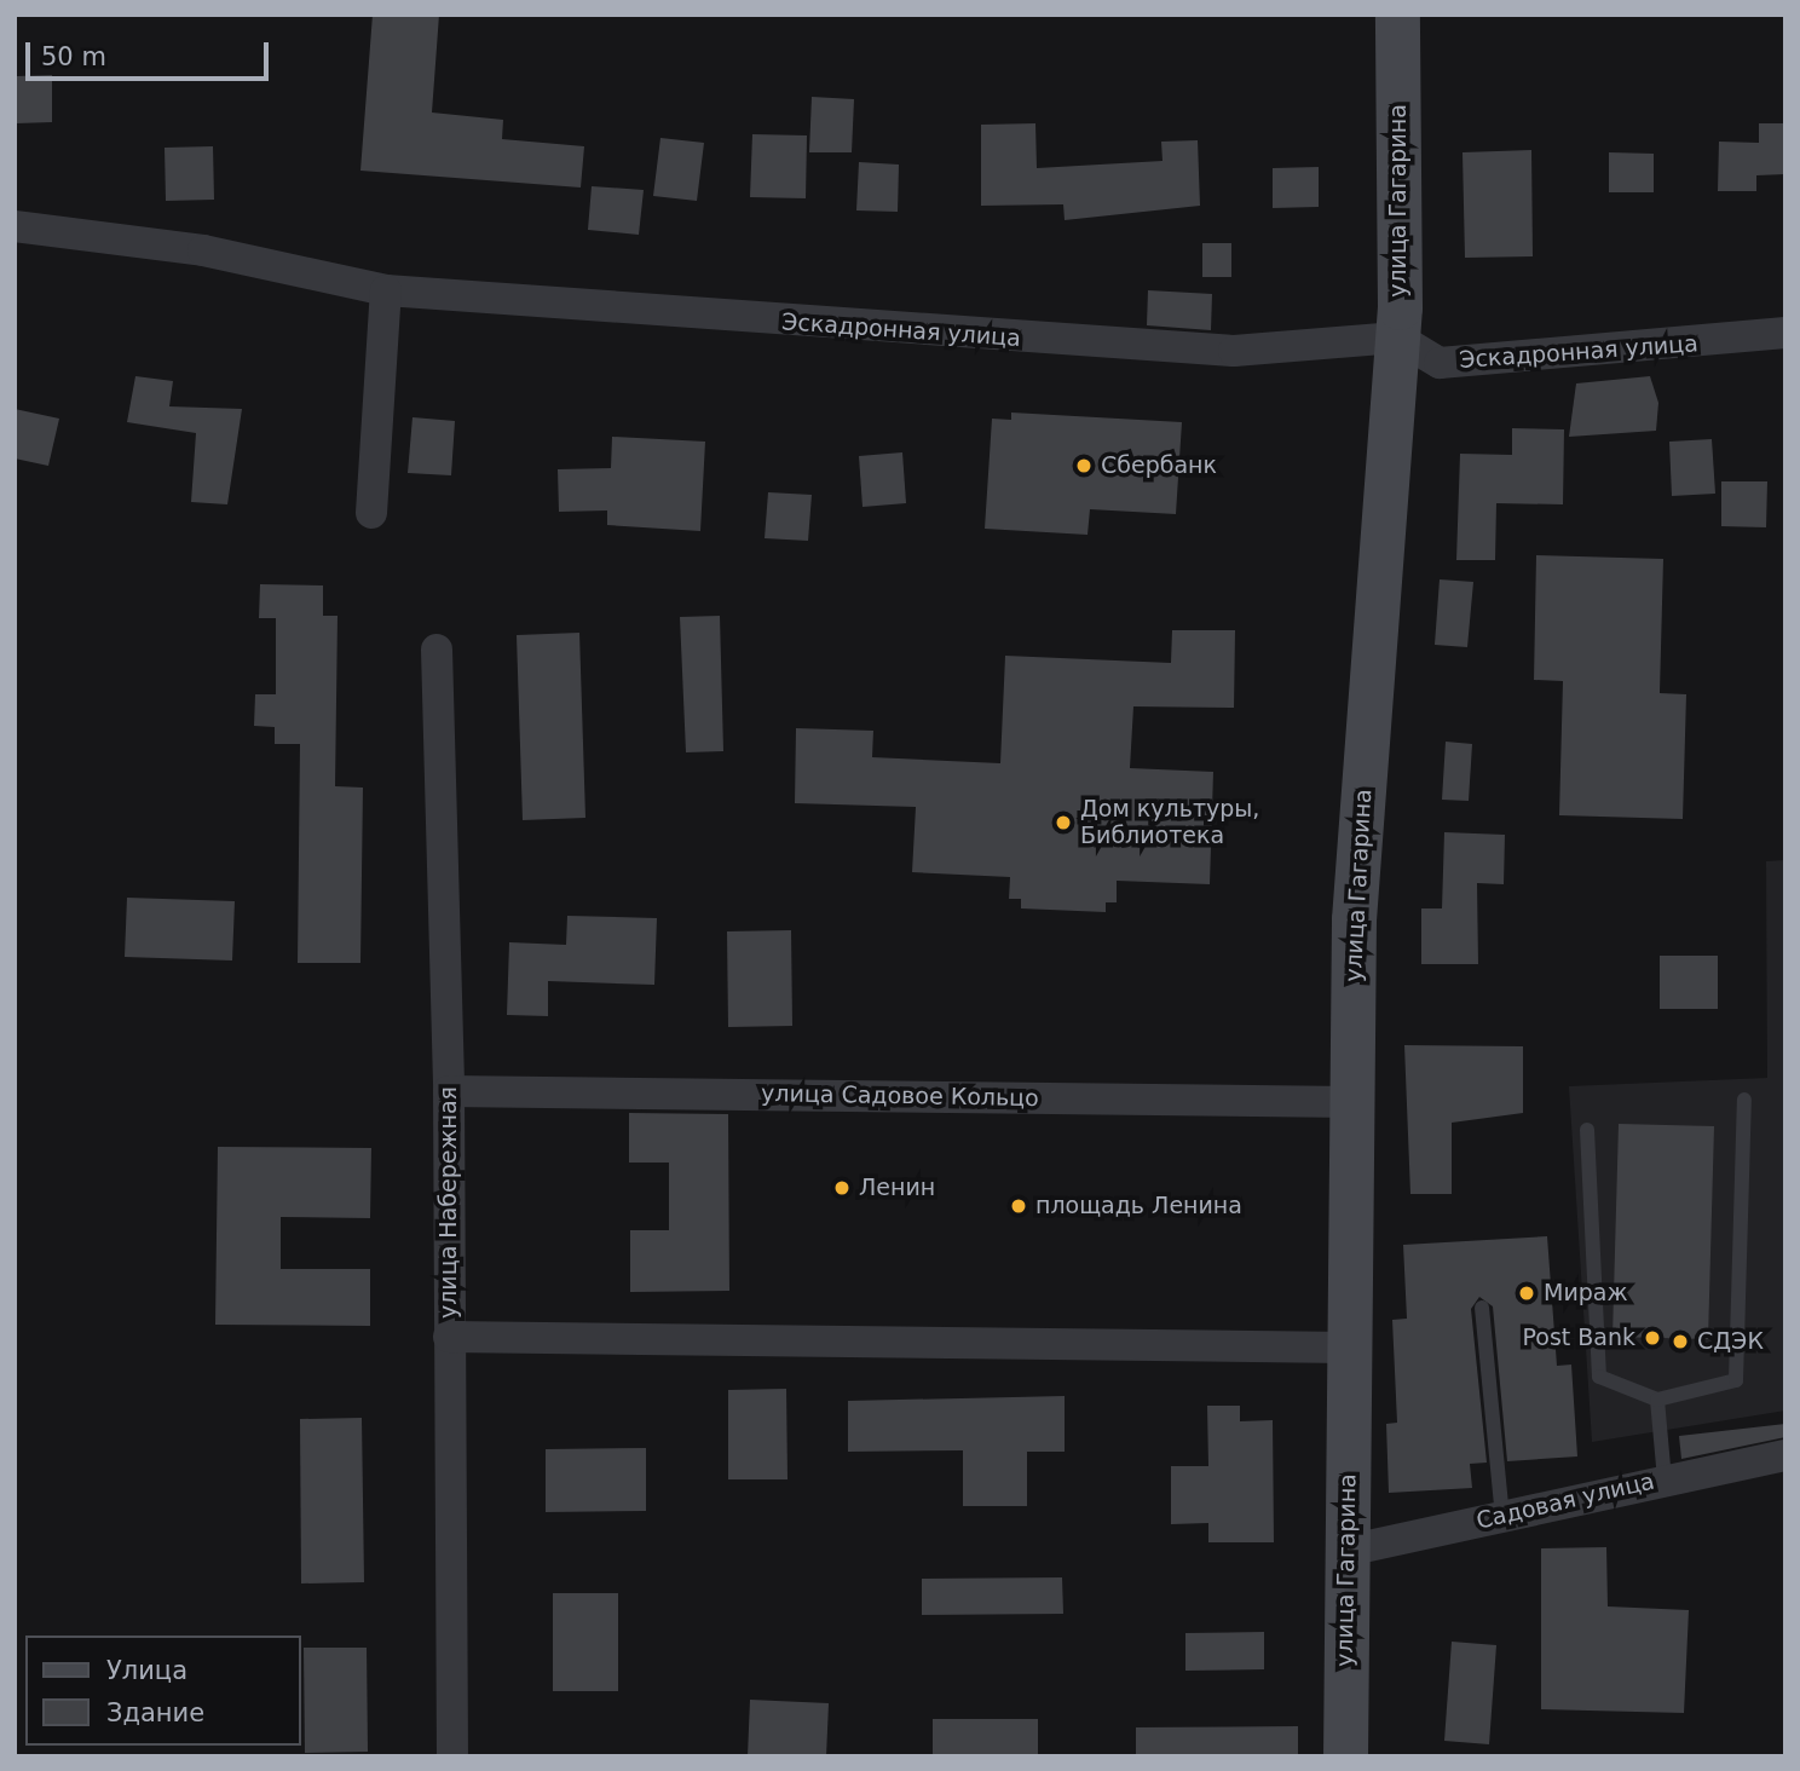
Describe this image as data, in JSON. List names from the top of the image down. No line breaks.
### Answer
{"streets":{"street":["улица Гагарина","Эскадронная улица","улица Садовое Кольцо","улица Набережная","Садовая улица"]},"crossings":[["улица Гагарина","Эскадронная улица"],["улица Гагарина","улица Садовое Кольцо"],["улица Гагарина","Садовая улица"],["улица Садовое Кольцо","улица Набережная"]],"places":["Сбербанк","Дом культуры, Библиотека","Ленин","площадь Ленина","Мираж","Post Bank","СДЭК"],"legend":["Улица","Здание"],"scale_bar":"50 m"}
